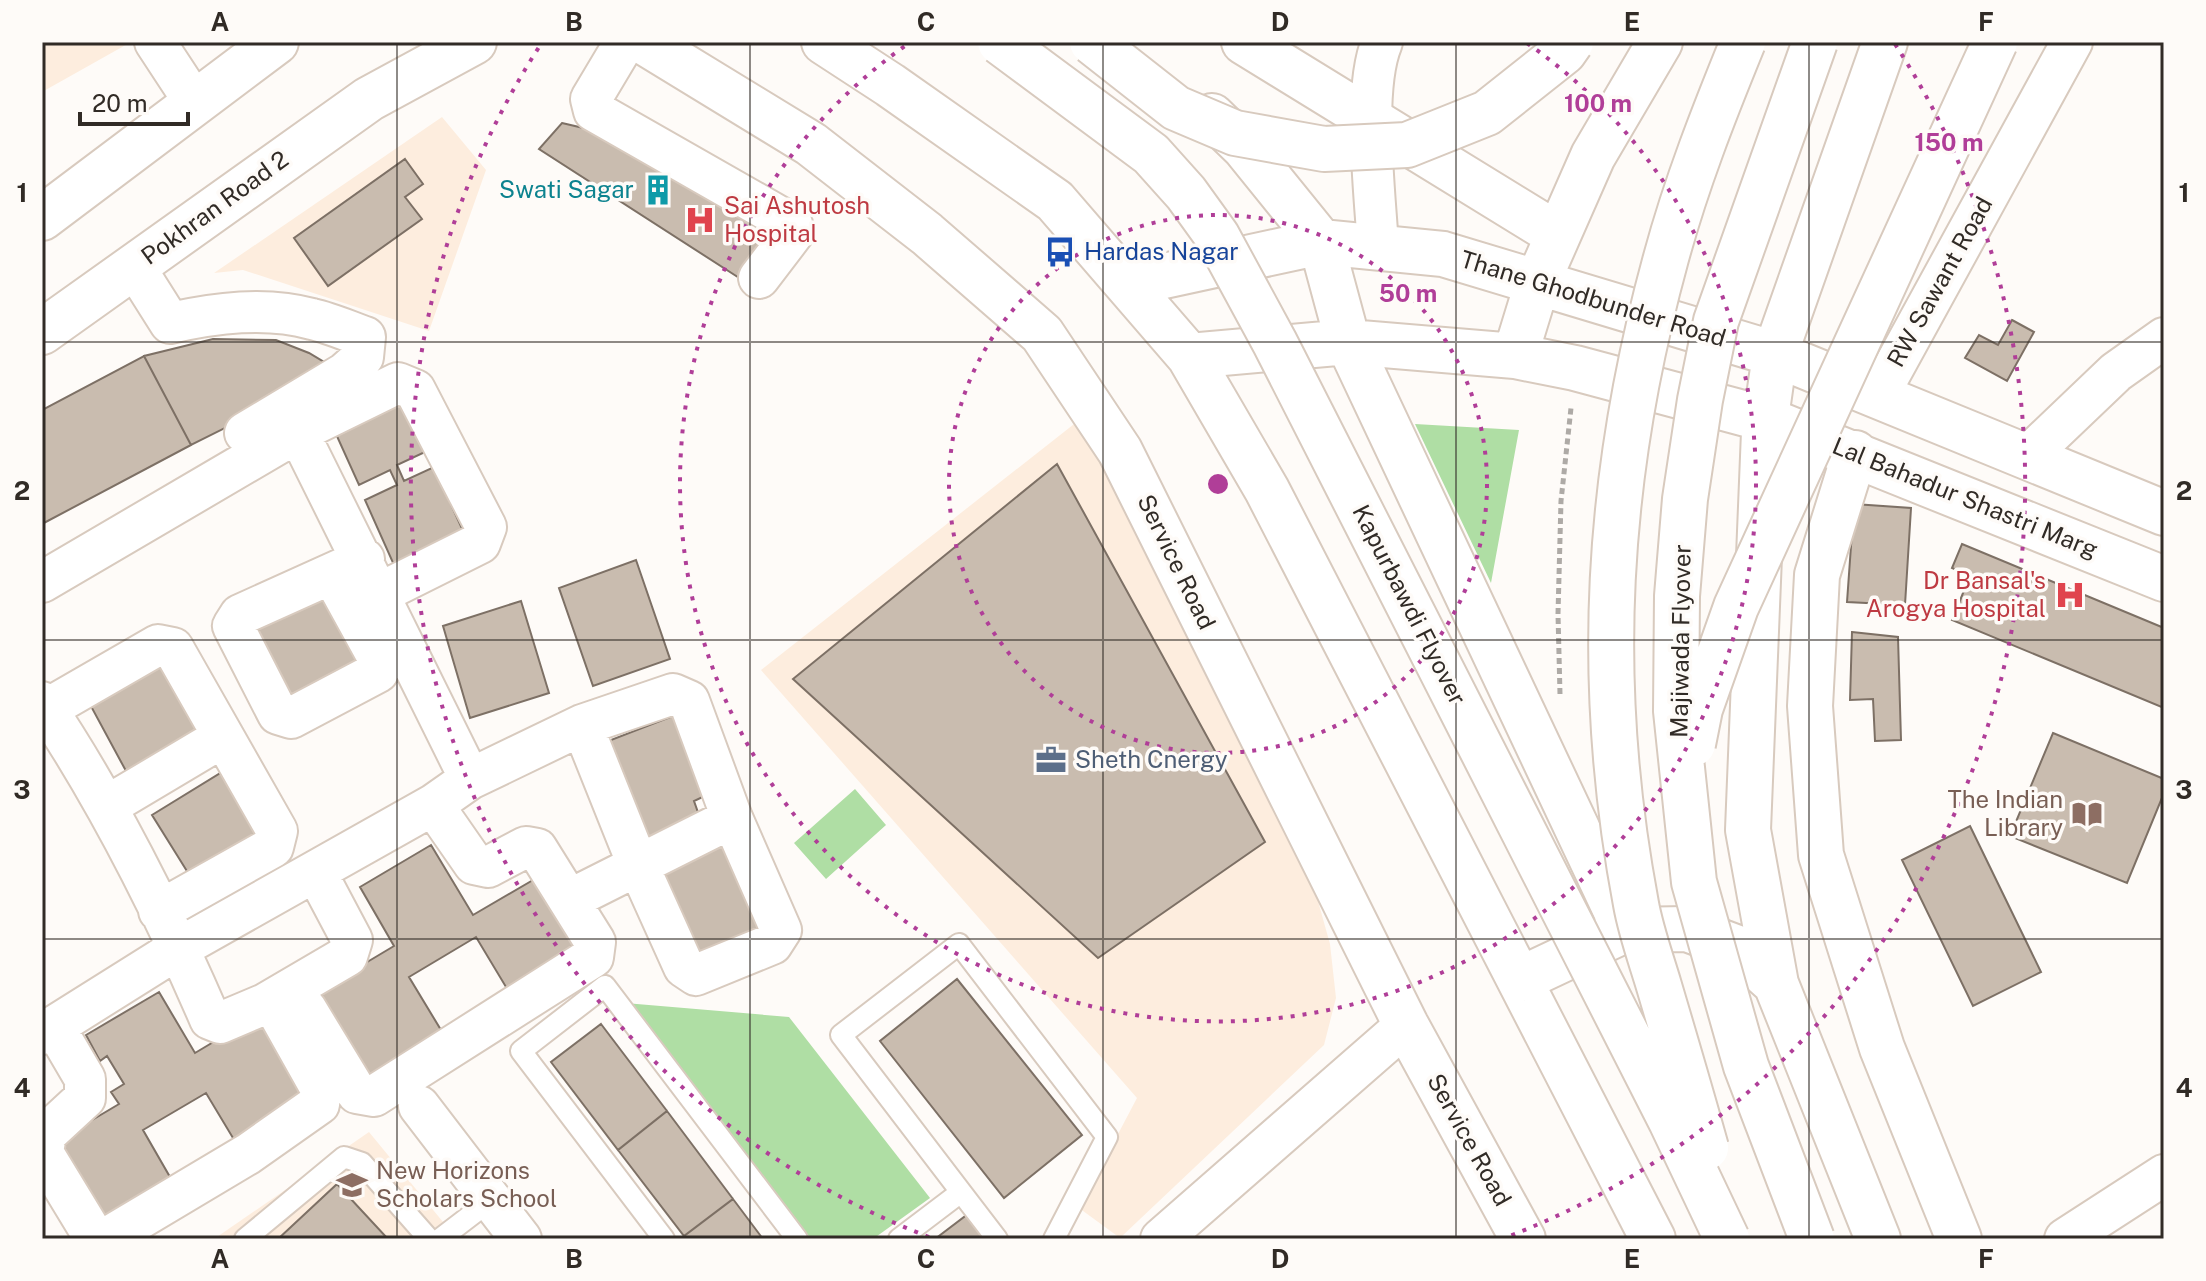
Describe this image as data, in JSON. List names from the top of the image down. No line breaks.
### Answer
{"streets":{"main road":["Pokhran Road 2","Thane Ghodbunder Road","Lal Bahadur Shastri Marg","Service Road","Kapurbawdi Flyover","Majiwada Flyover"],"street":["RW Sawant Road"]},"places":{"building":["Swati Sagar"],"hospital":["Sai Ashutosh Hospital","Dr Bansal's Arogya Hospital"],"bus stop":["Hardas Nagar"],"office":["Sheth Cnergy"],"library":["The Indian Library"],"school or university":["New Horizons Scholars School"]},"scale_bar":"20 m","grid":{"columns":["A","B","C","D","E","F"],"rows":["1","2","3","4"]},"rings":["100 m","150 m","50 m"]}
